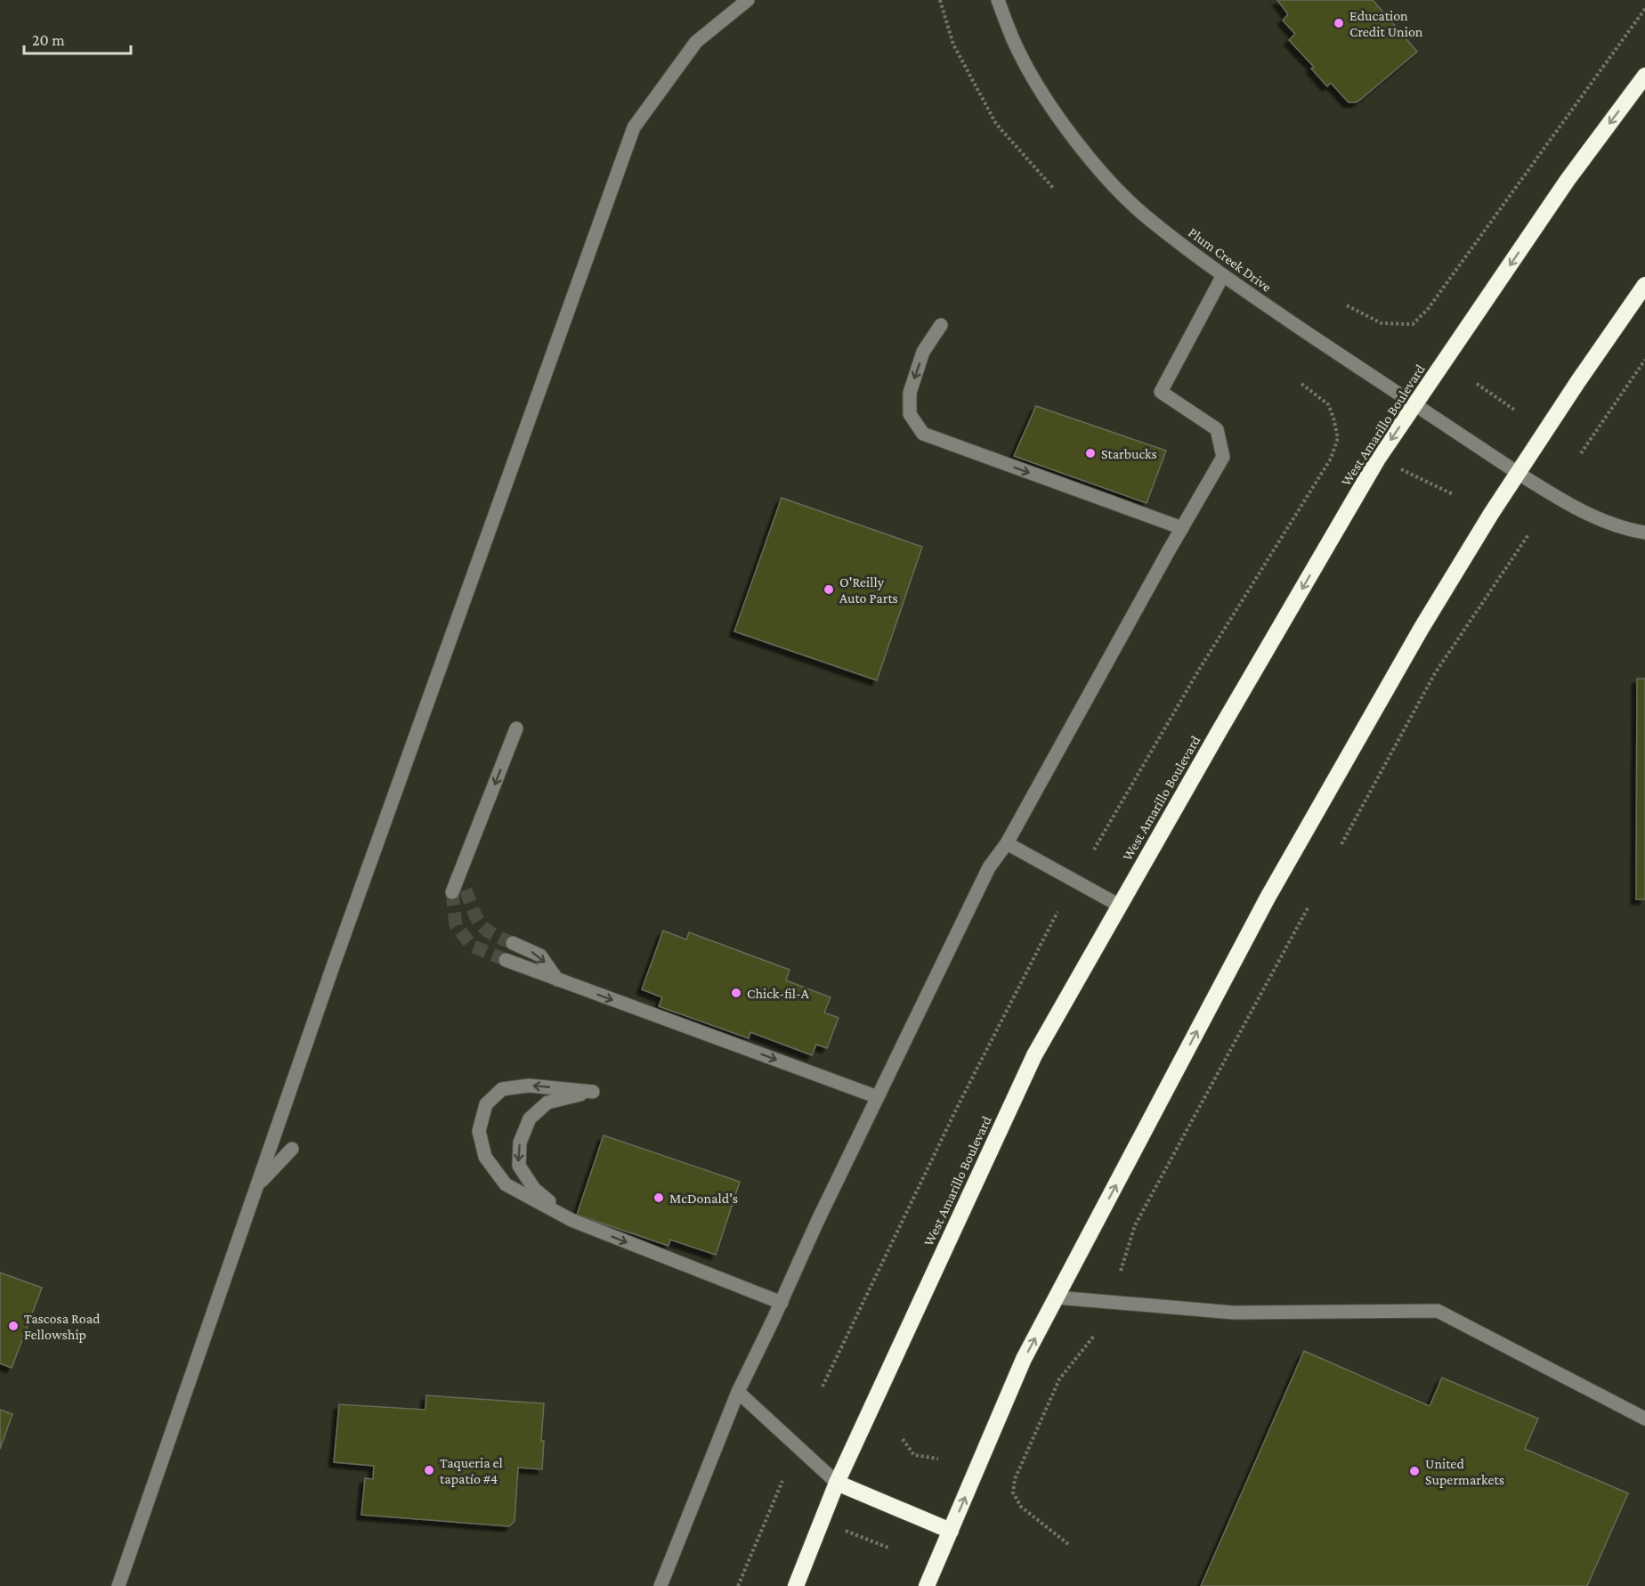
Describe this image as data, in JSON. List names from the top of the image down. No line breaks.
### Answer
{"streets":{"highway":["West Amarillo Boulevard"],"street":["Plum Creek Drive"]},"crossings":[["Plum Creek Drive","West Amarillo Boulevard"]],"places":["Education Credit Union","Starbucks","O'Reilly Auto Parts","Chick-fil-A","McDonald's","Tascosa Road Fellowship","Taqueria el tapatío #4","United Supermarkets"],"scale_bar":"20 m"}
